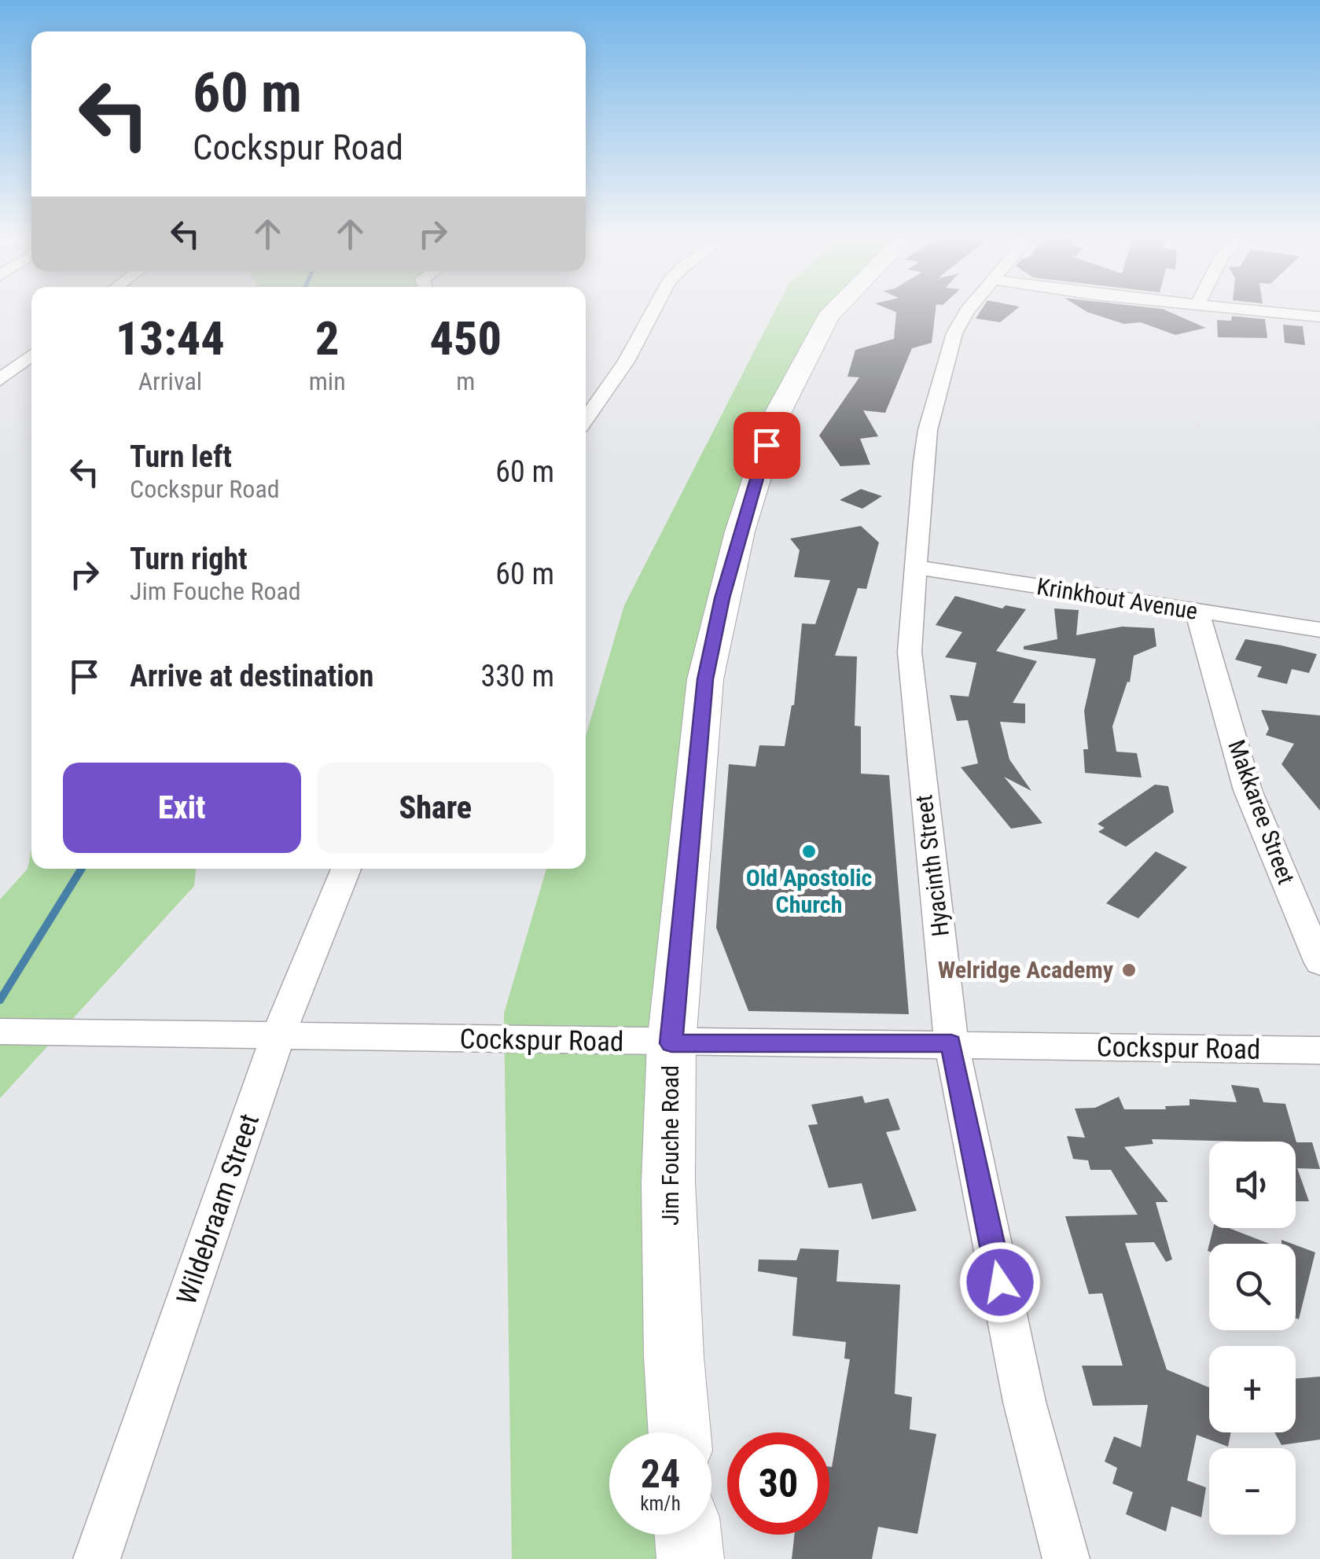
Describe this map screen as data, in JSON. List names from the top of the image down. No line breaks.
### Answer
{"streets":{"street":["Krinkhout Avenue","Makkaree Street","Hyacinth Street","Cockspur Road","Jim Fouche Road","Wildebraam Street"]},"crossings":[["Krinkhout Avenue","Makkaree Street"],["Krinkhout Avenue","Hyacinth Street"],["Hyacinth Street","Cockspur Road"],["Cockspur Road","Jim Fouche Road"],["Cockspur Road","Wildebraam Street"]],"places":["Old Apostolic Church","Welridge Academy"],"page":{"turn":["60 m","Cockspur Road"],"eta":["13:44","Arrival","2","min","450","m"],"list":[{"name":"Turn left","note":"Cockspur Road","value":"60 m"},{"name":"Turn right","note":"Jim Fouche Road","value":"60 m"},{"name":"Arrive at destination","value":"330 m"}],"buttons":["Exit","Share"],"map_buttons":["+","−"],"speed":"24 km/h","limit":"30"}}
